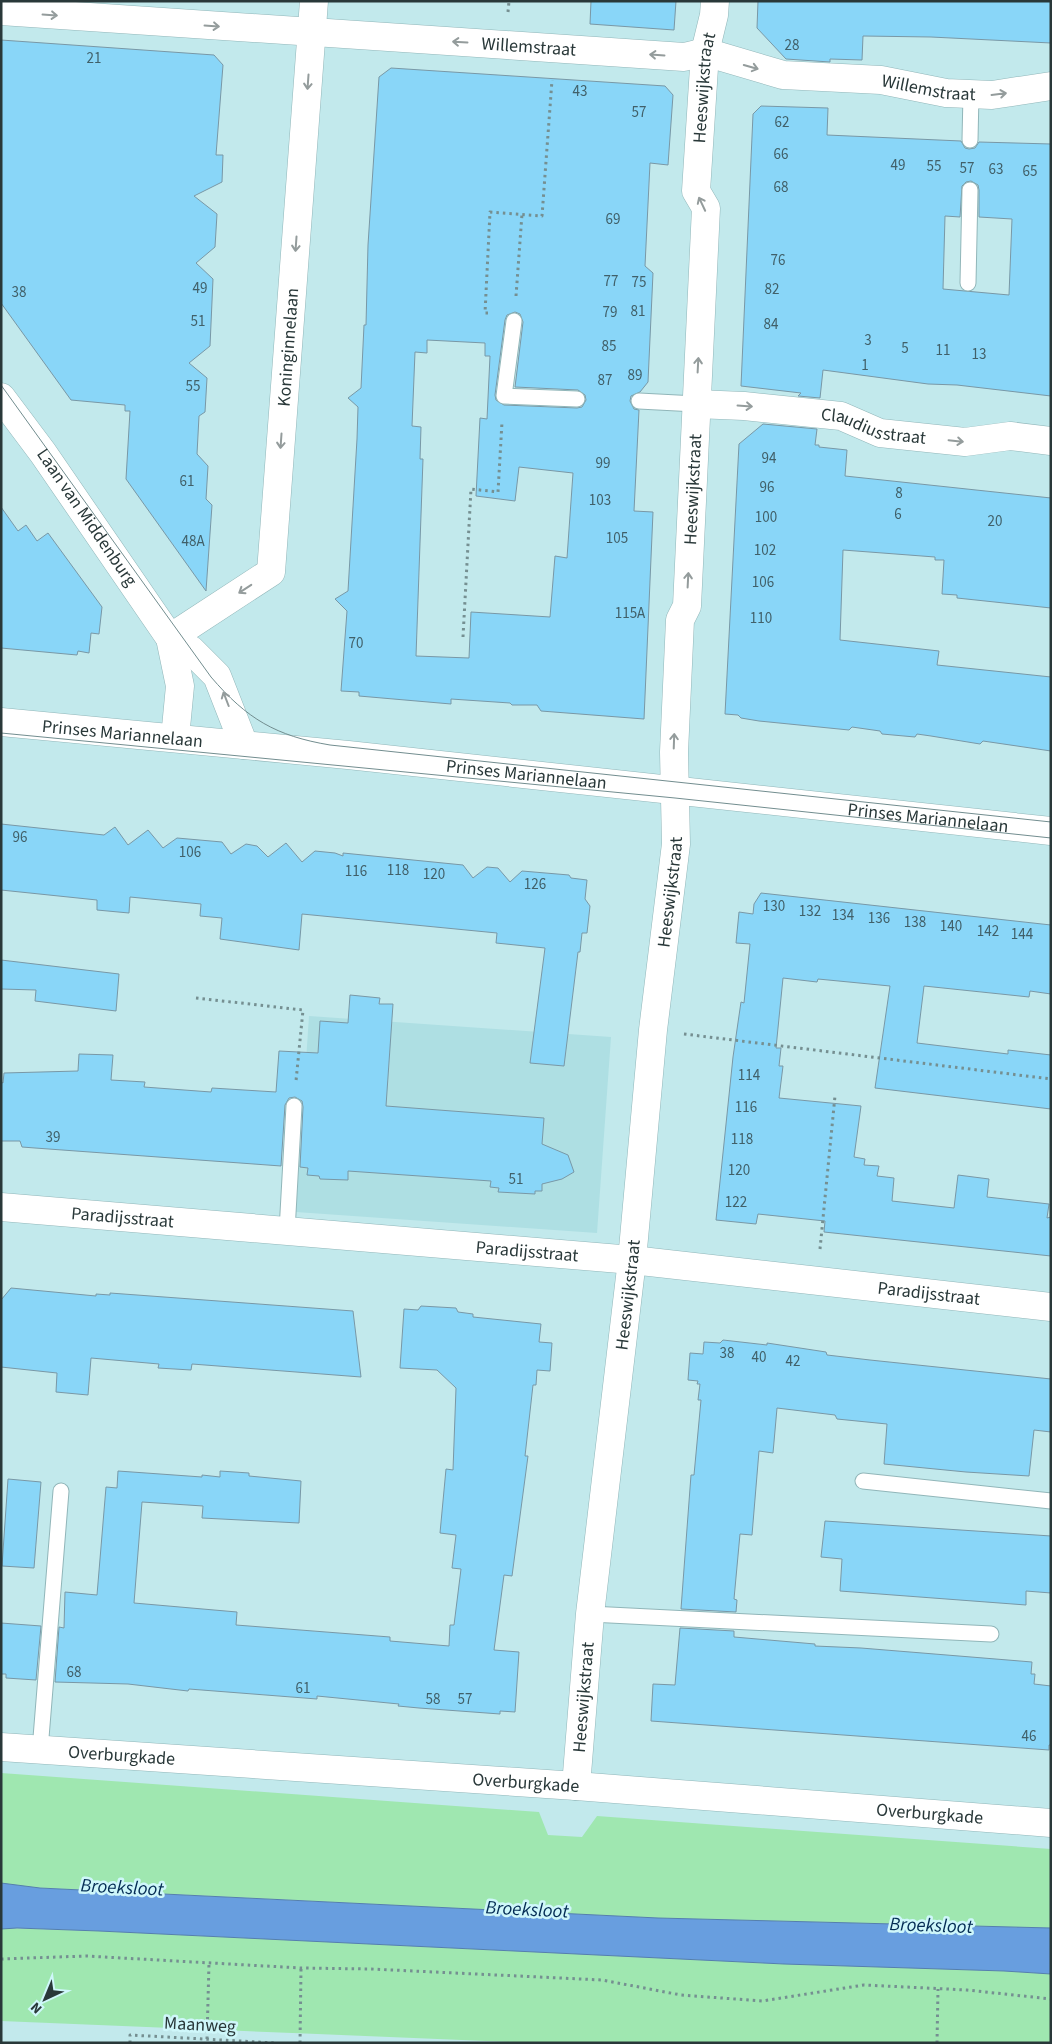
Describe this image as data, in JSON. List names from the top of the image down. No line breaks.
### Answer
{"streets":{"street":["Willemstraat","Heeswijkstraat","Koninginnelaan","Claudiusstraat","Laan van Middenburg","Prinses Mariannelaan","Paradijsstraat","Overburgkade"],"path":["Maanweg"]},"crossings":[["Willemstraat","Heeswijkstraat"],["Willemstraat","Koninginnelaan"],["Heeswijkstraat","Claudiusstraat"],["Heeswijkstraat","Prinses Mariannelaan"],["Heeswijkstraat","Paradijsstraat"],["Heeswijkstraat","Overburgkade"],["Koninginnelaan","Laan van Middenburg"],["Laan van Middenburg","Prinses Mariannelaan"]],"one_way":["Heeswijkstraat","Koninginnelaan","Claudiusstraat"],"water":["Broeksloot"],"house_numbers":["28","21","43","57","62","66","49","55","57","63","65","68","69","76","77","75","49","82","38","81","79","51","84","3","85","5","11","13","1","89","87","55","94","99","61","96","8","103","6","100","20","105","48A","102","106","115A","110","70","96","106","118","116","120","126","130","132","134","136","138","140","142","144","114","116","39","118","120","51","122","38","40","42","68","61","58","57","46"],"north":"bottom left"}
